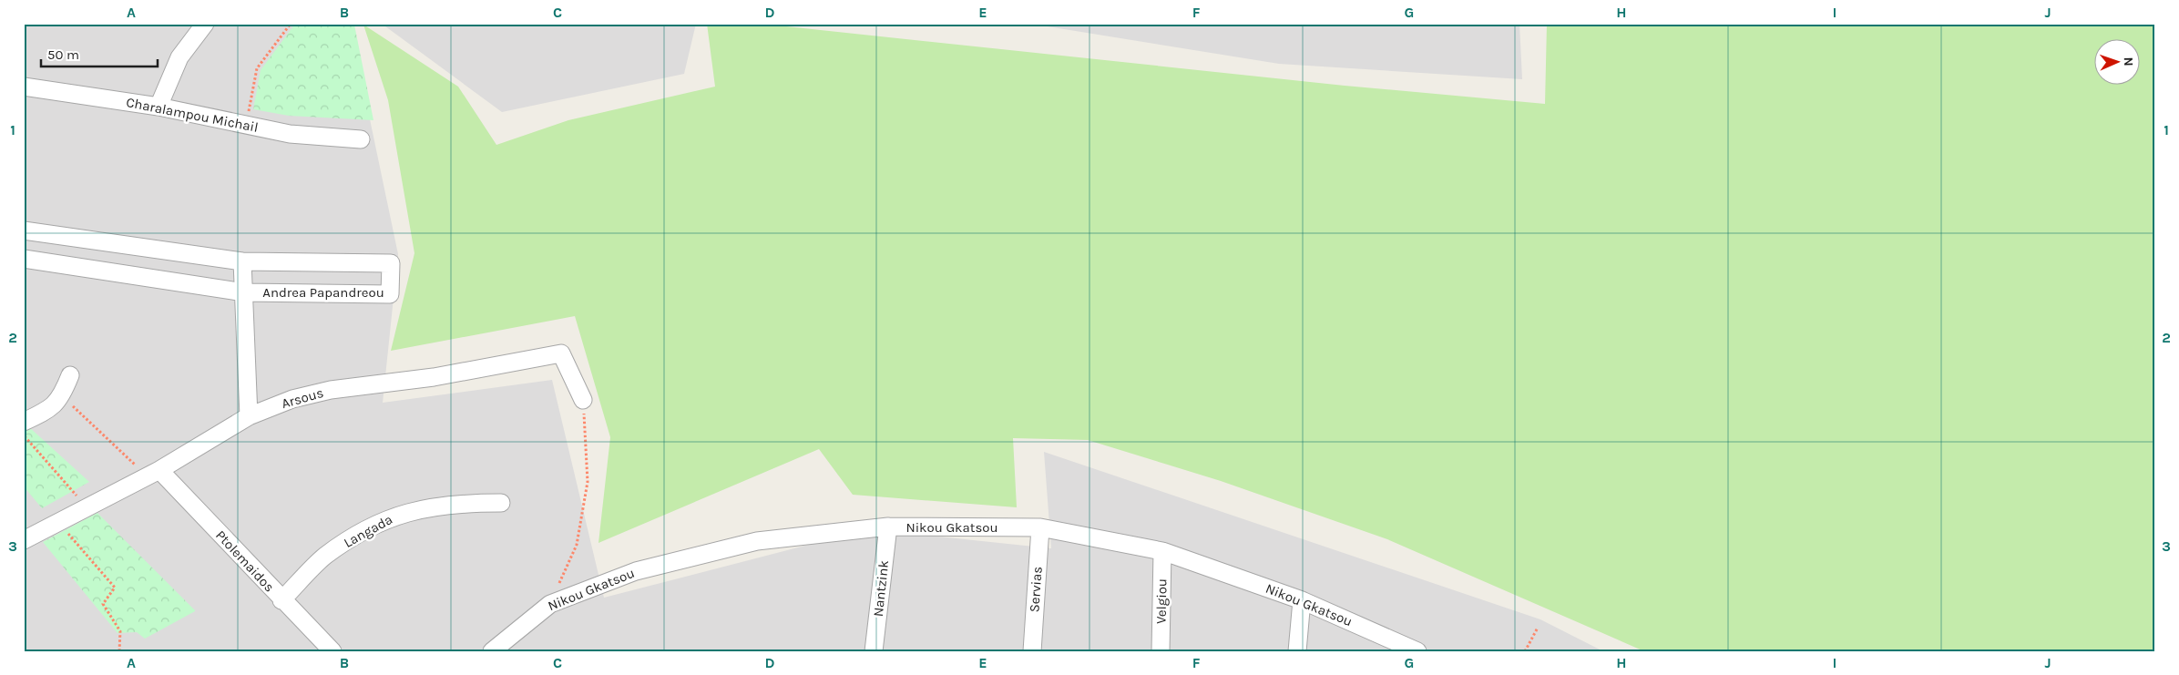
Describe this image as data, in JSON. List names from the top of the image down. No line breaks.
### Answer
{"streets":{"street":["Charalampou Michail","Andrea Papandreou","Arsous","Nikou Gkatsou","Langada","Ptolemaidos","Nantzink","Servias","Velgiou"]},"crossings":[["Arsous","Ptolemaidos"],["Nikou Gkatsou","Nantzink"],["Nikou Gkatsou","Servias"],["Nikou Gkatsou","Velgiou"],["Langada","Ptolemaidos"]],"scale_bar":"50 m","north":"right","grid":{"columns":["A","B","C","D","E","F","G","H","I","J"],"rows":["1","2","3"]}}
